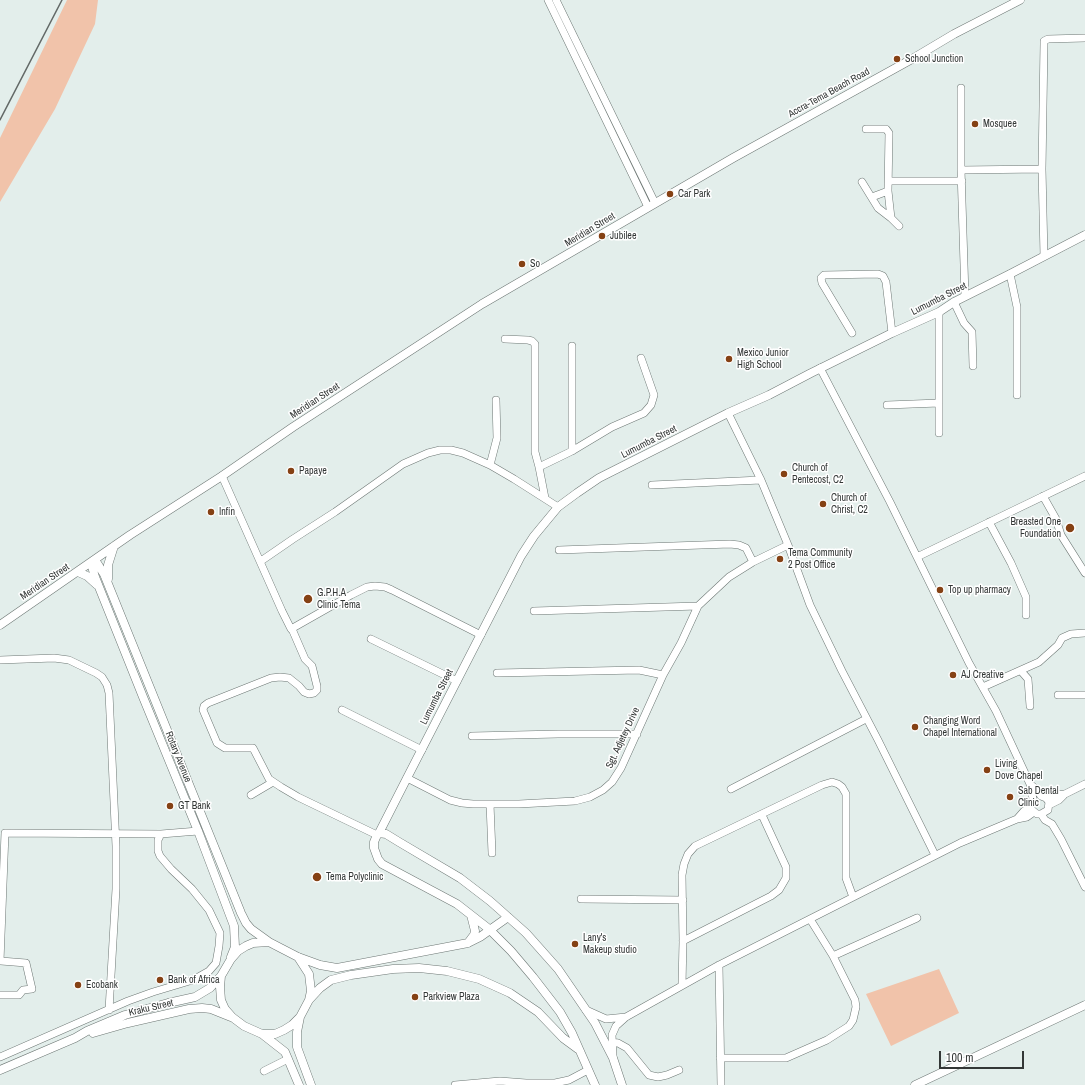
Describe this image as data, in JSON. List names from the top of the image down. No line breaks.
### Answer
{"streets":{"main road":["Accra-Tema Beach Road","Meridian Street","Lumumba Street","Rotary Avenue","Kraku Street"],"street":["Sgt. Adjetey Drive"]},"crossings":[["Accra-Tema Beach Road","Meridian Street"],["Meridian Street","Rotary Avenue"],["Lumumba Street","Sgt. Adjetey Drive"],["Rotary Avenue","Kraku Street"]],"places":["School Junction","Mosquee","Car Park","Jubilee","So","Mexico Junior High School","Papaye","Church of Pentecost, C2","Church of Christ, C2","Infin","Breasted One Foundation","Tema Community 2 Post Office","Top up pharmacy","G.P.H.A Clinic Tema","AJ Creative","Changing Word Chapel International","Living Dove Chapel","Sab Dental Clinic","GT Bank","Tema Polyclinic","Lany's Makeup studio","Bank of Africa","Ecobank","Parkview Plaza"],"scale_bar":"100 m"}
